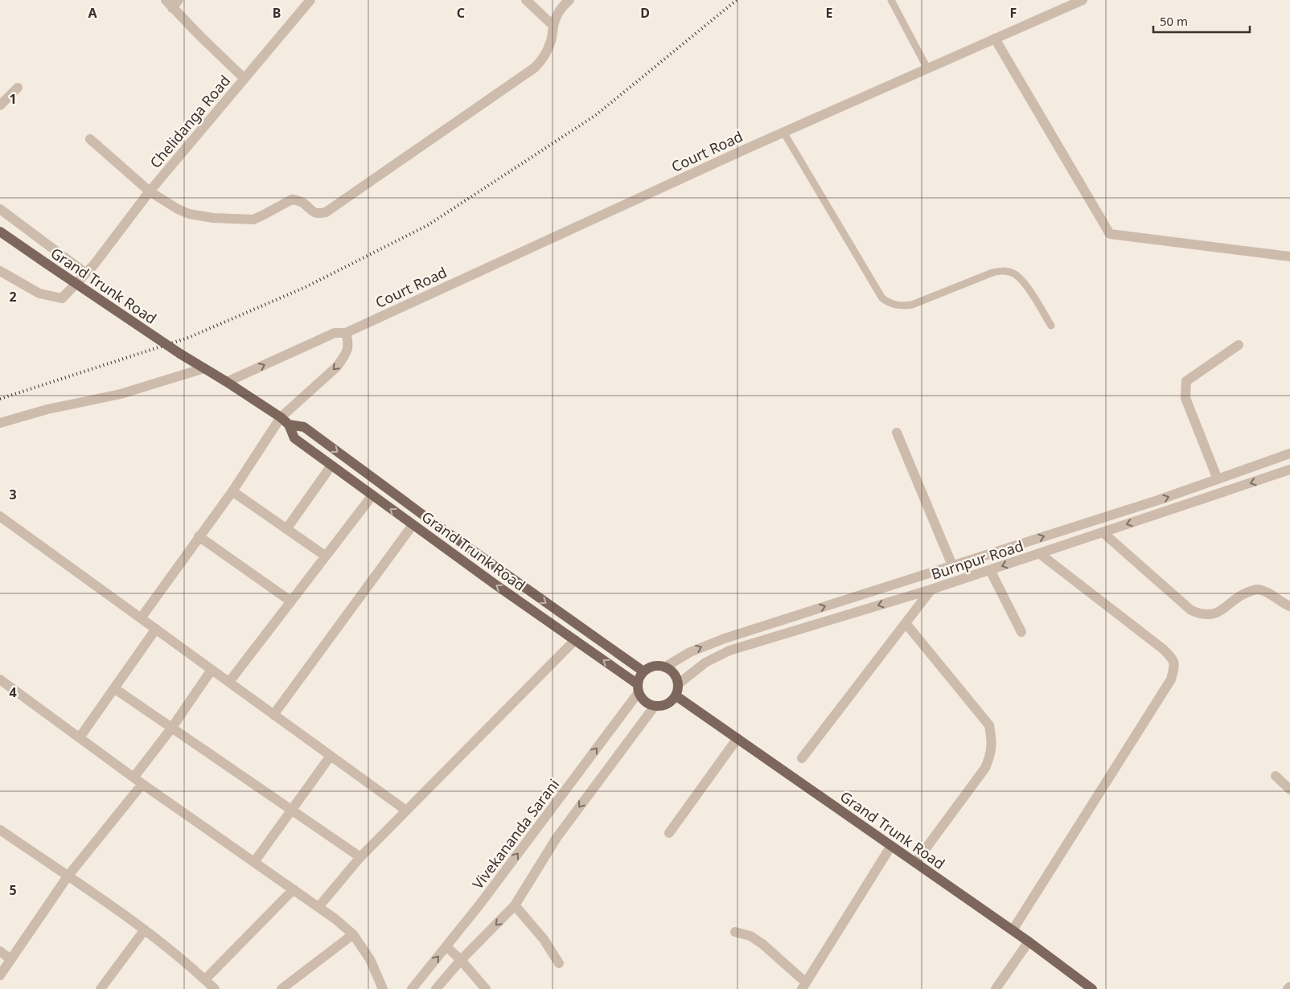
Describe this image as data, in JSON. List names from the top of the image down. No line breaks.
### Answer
{"streets":{"main road":["Grand Trunk Road"],"street":["Chelidanga Road","Court Road","Burnpur Road","Vivekananda Sarani"]},"crossings":[["Court Road","Grand Trunk Road"],["Grand Trunk Road","Burnpur Road"],["Grand Trunk Road","Vivekananda Sarani"],["Burnpur Road","Vivekananda Sarani"]],"scale_bar":"50 m","grid":{"columns":["A","B","C","D","E","F"],"rows":["1","2","3","4","5"]}}
